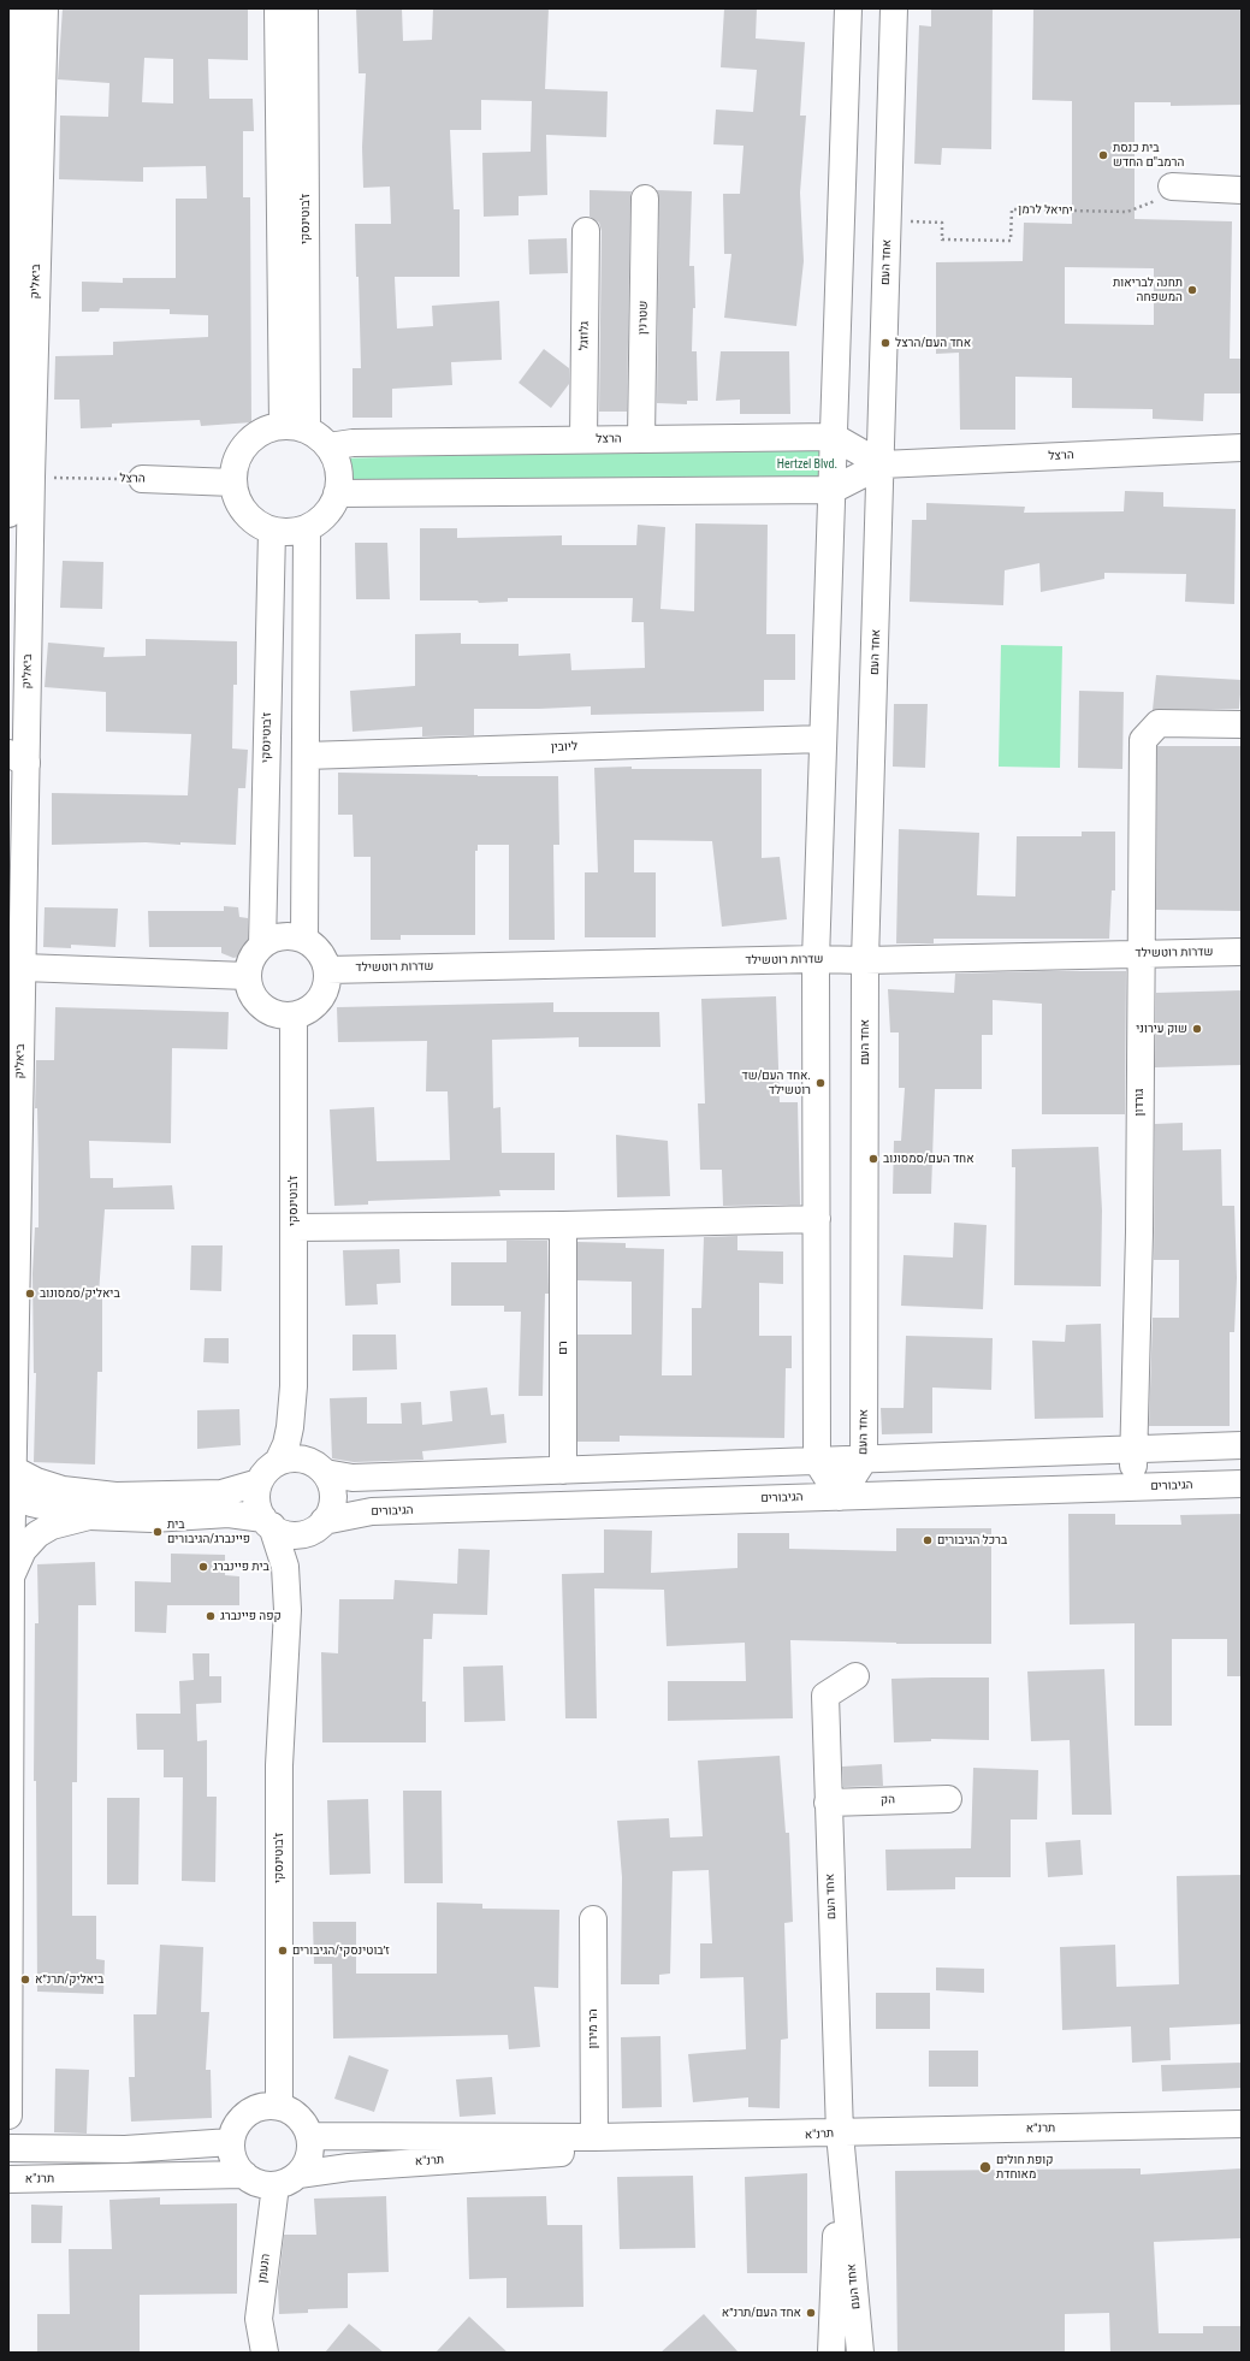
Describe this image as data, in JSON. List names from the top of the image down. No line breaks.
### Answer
{"streets":{"street":["ז'בוטינסקי","אחד העם","ביאליק","שטרנין","גלוזגל","הרצל","ליובין","שדרות רוטשילד","גורדון","רם","הגיבורים","הק","הר מירון","תרנ״א","תרנ\"א","הנעמן"],"path":["יחיאל לרמן"]},"crossings":[["יחיאל לרמן","אחד העם"],["ז'בוטינסקי","הרצל"],["ז'בוטינסקי","שדרות רוטשילד"],["ז'בוטינסקי","הגיבורים"],["ז'בוטינסקי","תרנ\"א"],["ז'בוטינסקי","הנעמן"],["אחד העם","הרצל"],["אחד העם","שדרות רוטשילד"],["אחד העם","הגיבורים"],["אחד העם","הק"],["אחד העם","תרנ״א"],["אחד העם","תרנ\"א"],["ביאליק","הרצל"],["שטרנין","הרצל"],["גלוזגל","הרצל"],["שדרות רוטשילד","גורדון"],["גורדון","הגיבורים"],["הר מירון","תרנ\"א"],["תרנ״א","תרנ\"א"],["תרנ\"א","הנעמן"]],"parks":["Hertzel Blvd."],"places":["בית כנסת הרמב\"ם החדש","תחנה לבריאות המשפחה","אחד העם/הרצל","שוק עירוני","אחד העם/שד. רוטשילד","אחד העם/סמסונוב","ביאליק/סמסונוב","בית פיינברג/הגיבורים","ברכל הגיבורים","בית פיינברג","קפה פיינברג","ז׳בוטינסקי/הגיבורים","ביאליק/תרנ״א","קופת חולים מאוחדת","אחד העם/תרנ״א"]}
